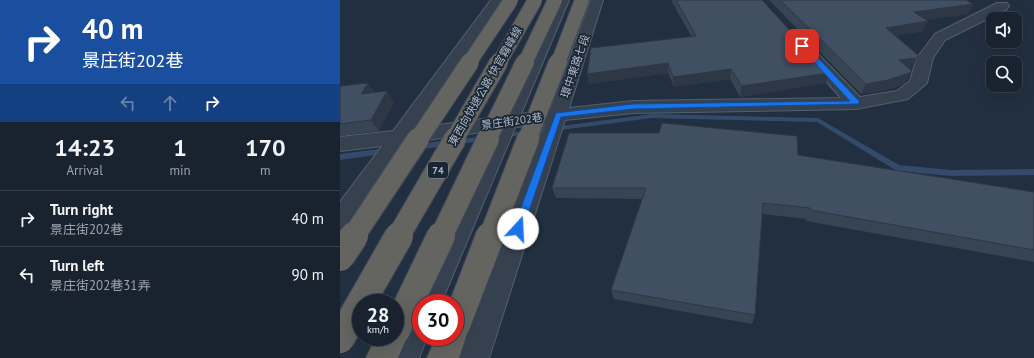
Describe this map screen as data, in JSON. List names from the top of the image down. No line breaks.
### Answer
{"streets":{"highway":["東西向快速公路 快官霧峰線","74"],"street":["環中東路七段","景庄街202巷"]},"crossings":[["環中東路七段","景庄街202巷"]],"page":{"turn":["40 m","景庄街202巷"],"eta":["14:23","Arrival","1","min","170","m"],"list":[{"name":"Turn right","note":"景庄街202巷","value":"40 m"},{"name":"Turn left","note":"景庄街202巷31弄","value":"90 m"}],"speed":"28 km/h","limit":"30"}}
